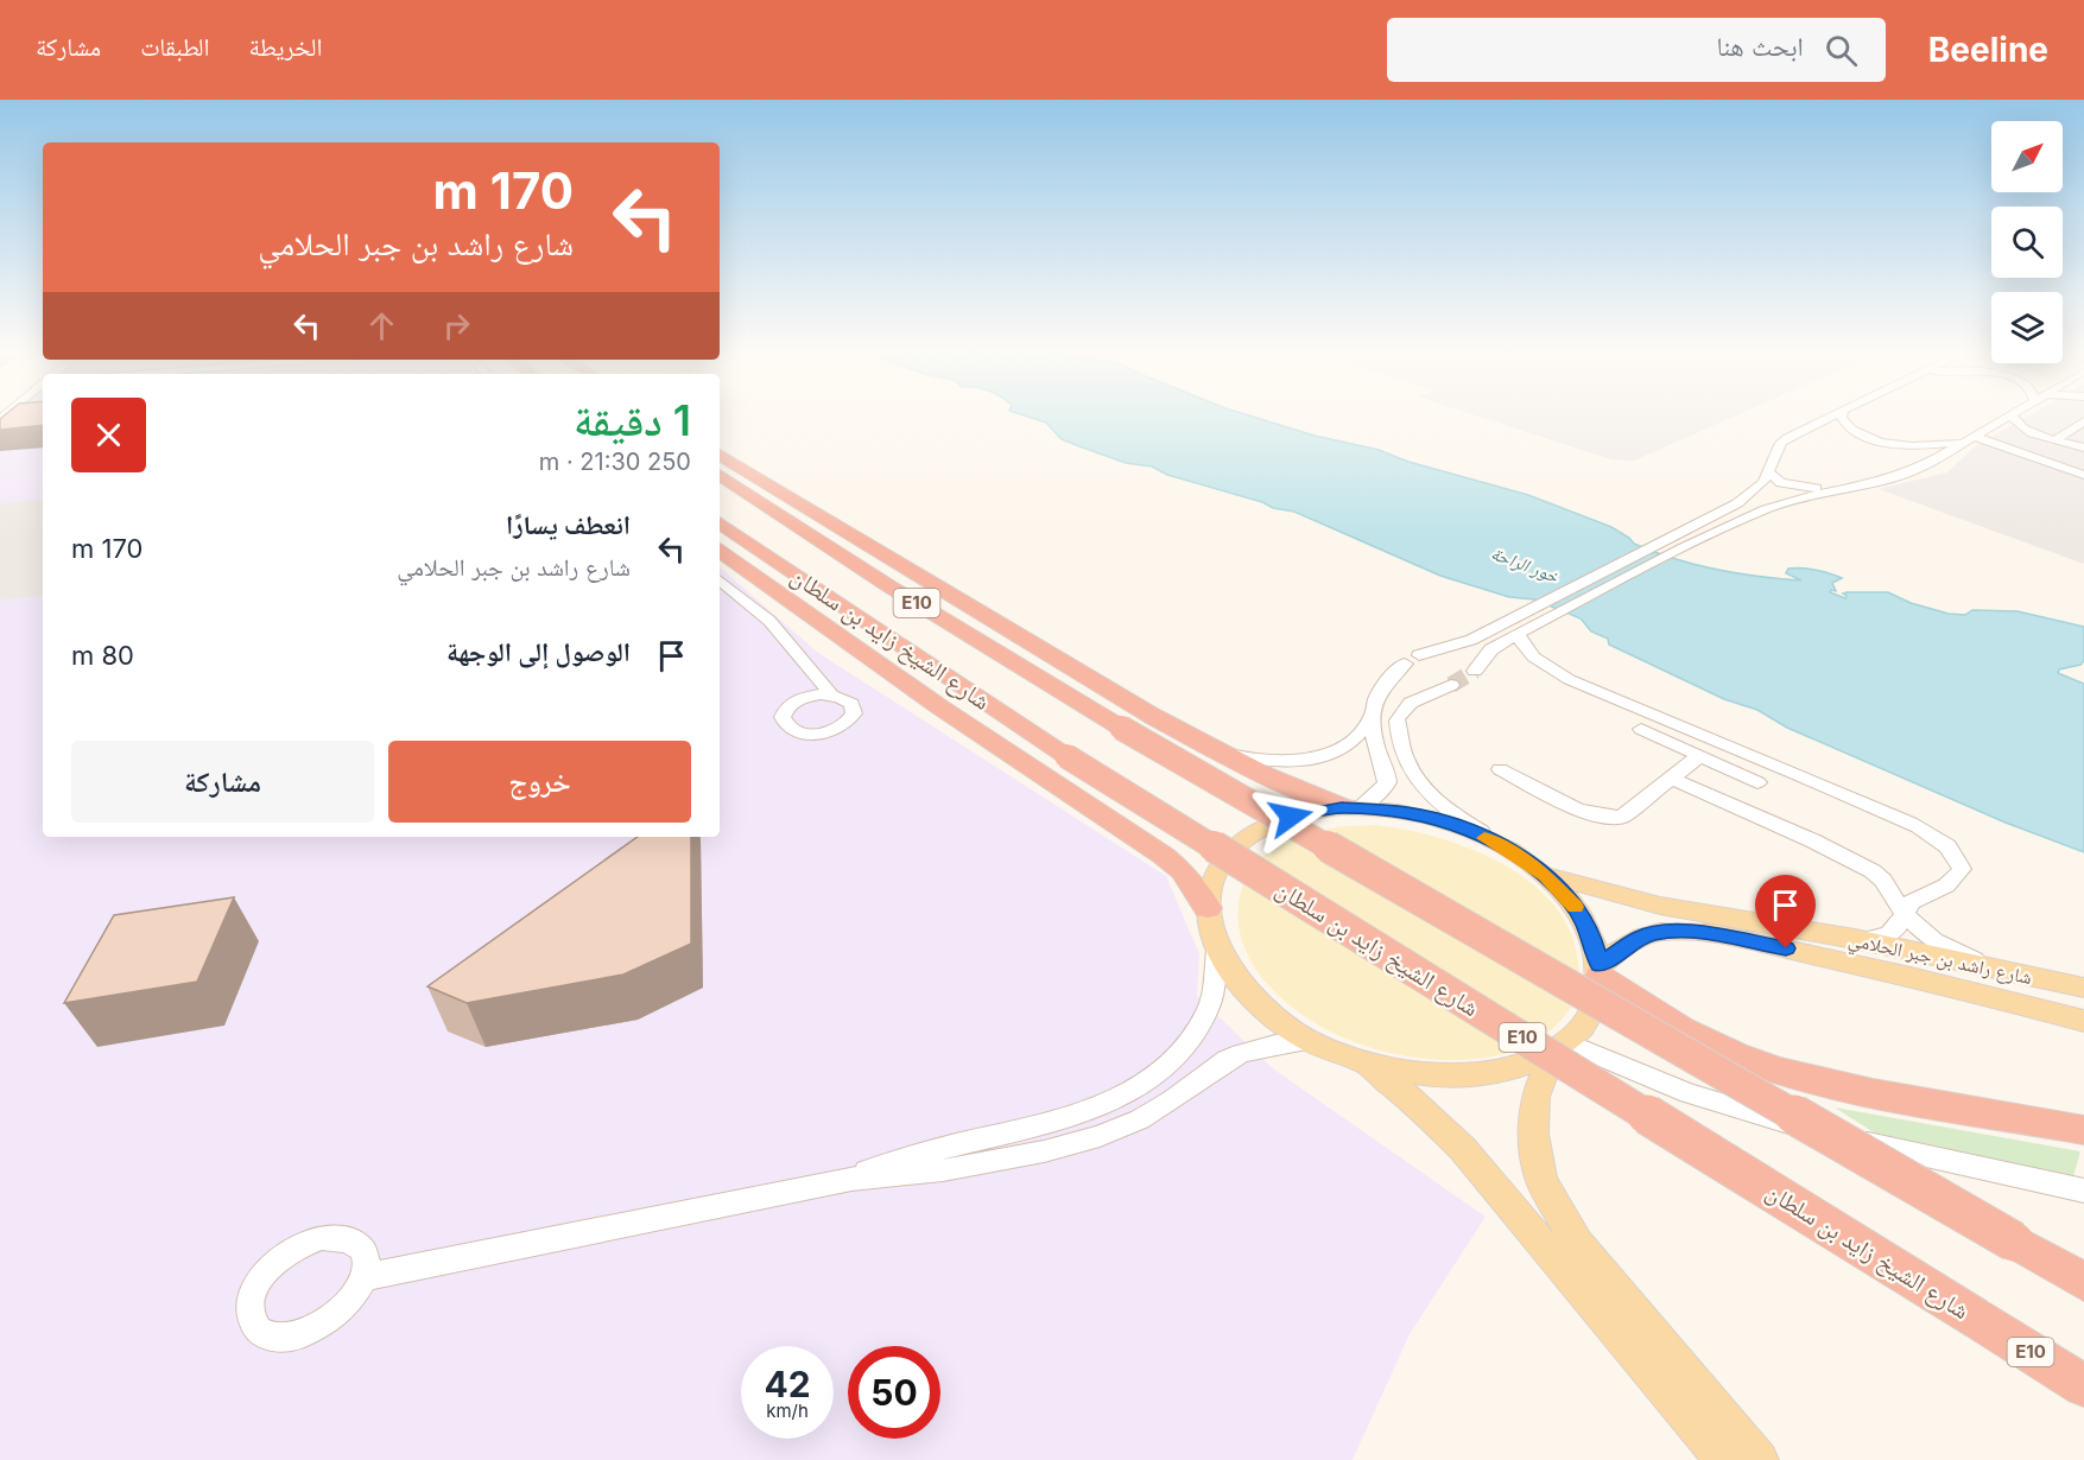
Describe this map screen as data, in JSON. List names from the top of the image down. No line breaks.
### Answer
{"streets":{"highway":["E10","شارع الشيخ زايد بن سلطان"],"main road":["شارع راشد بن جبر الحلامي"]},"water":["خور الراحة"],"north":"top right","page":{"header":"Beeline","search":"ابحث هنا","nav":["الخريطة","الطبقات","مشاركة"],"turn":["170 m","شارع راشد بن جبر الحلامي"],"heading":["1 دقيقة","250 m · 21:30"],"list":[{"name":"انعطف يسارًا","note":"شارع راشد بن جبر الحلامي","value":"170 m"},{"name":"الوصول إلى الوجهة","value":"80 m"}],"buttons":["خروج","مشاركة"],"speed":"42 km/h","limit":"50"}}
